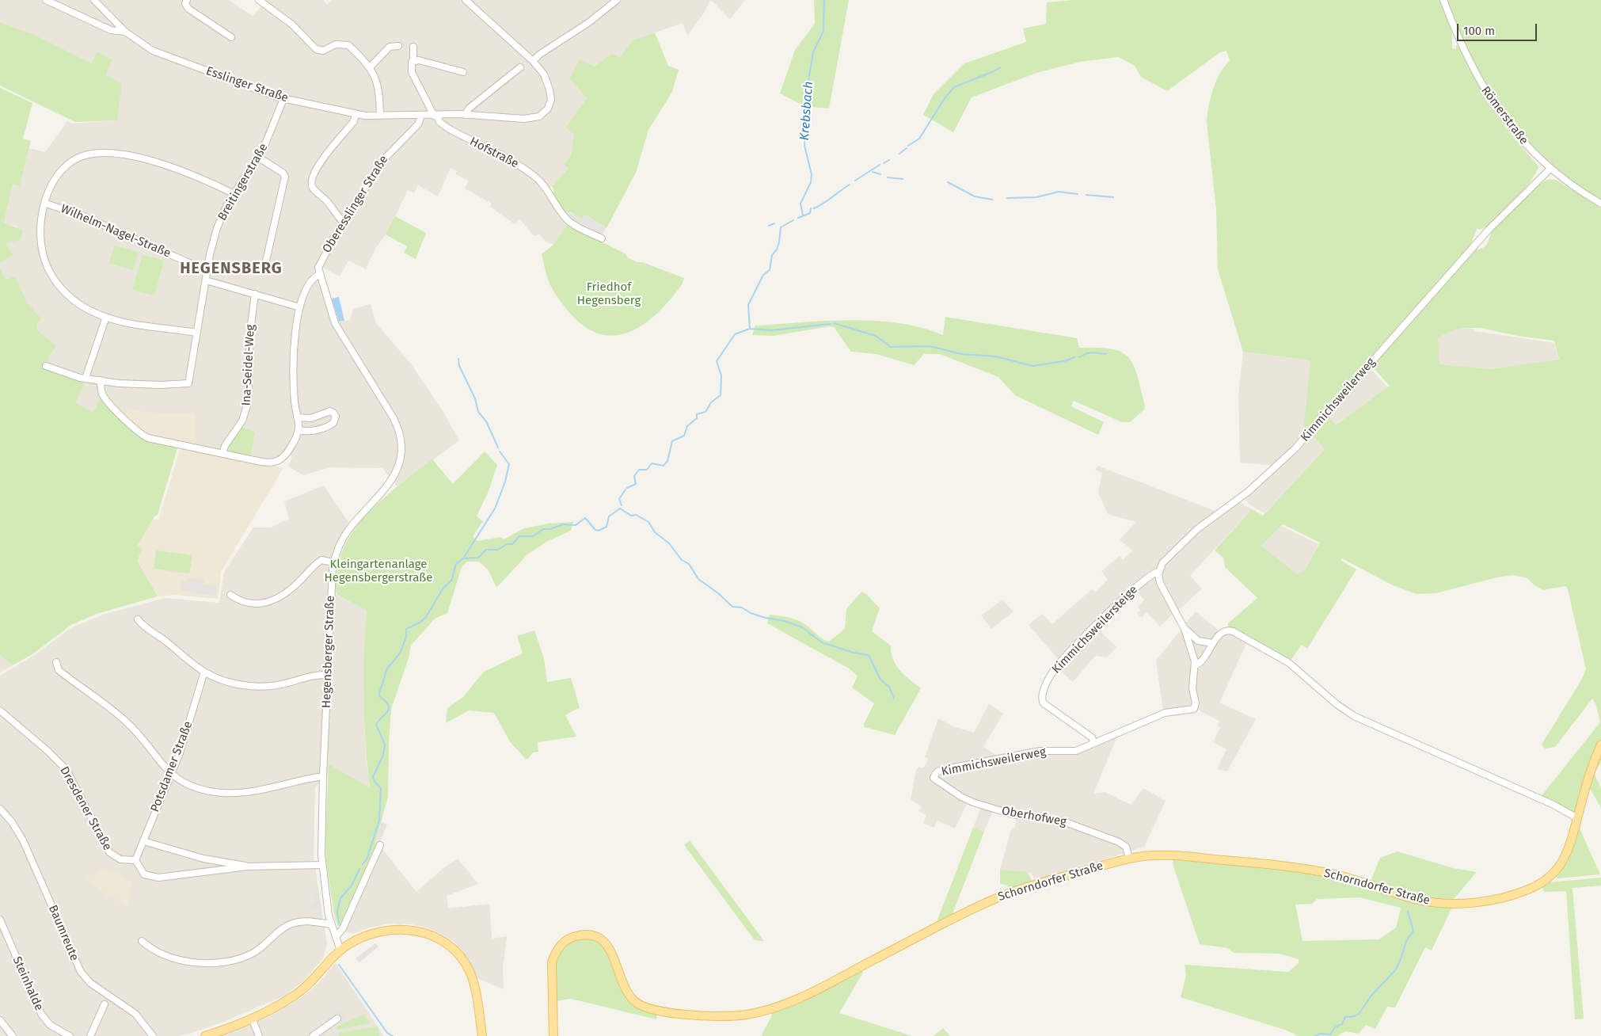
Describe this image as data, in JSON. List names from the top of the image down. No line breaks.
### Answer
{"streets":{"main road":["Schorndorfer Straße"],"street":["Esslinger Straße","Römerstraße","Hofstraße","Breitingerstraße","Oberesslinger Straße","Wilhelm-Nagel-Straße","Ina-Seidel-Weg","Kimmichsweilerweg","Kimmichsweilersteige","Hegensberger Straße","Potsdamer Straße","Dresdener Straße","Oberhofweg","Baumreute","Steinhalde"]},"crossings":[["Esslinger Straße","Hofstraße"],["Esslinger Straße","Breitingerstraße"],["Esslinger Straße","Oberesslinger Straße"],["Römerstraße","Kimmichsweilerweg"],["Breitingerstraße","Wilhelm-Nagel-Straße"],["Oberesslinger Straße","Ina-Seidel-Weg"],["Oberesslinger Straße","Hegensberger Straße"],["Kimmichsweilerweg","Kimmichsweilersteige"],["Kimmichsweilerweg","Oberhofweg"],["Potsdamer Straße","Dresdener Straße"],["Oberhofweg","Schorndorfer Straße"]],"districts":["HEGENSBERG"],"water":["Krebsbach"],"parks":["Friedhof Hegensberg","Kleingartenanlage Hegensbergerstraße"],"scale_bar":"100 m"}
